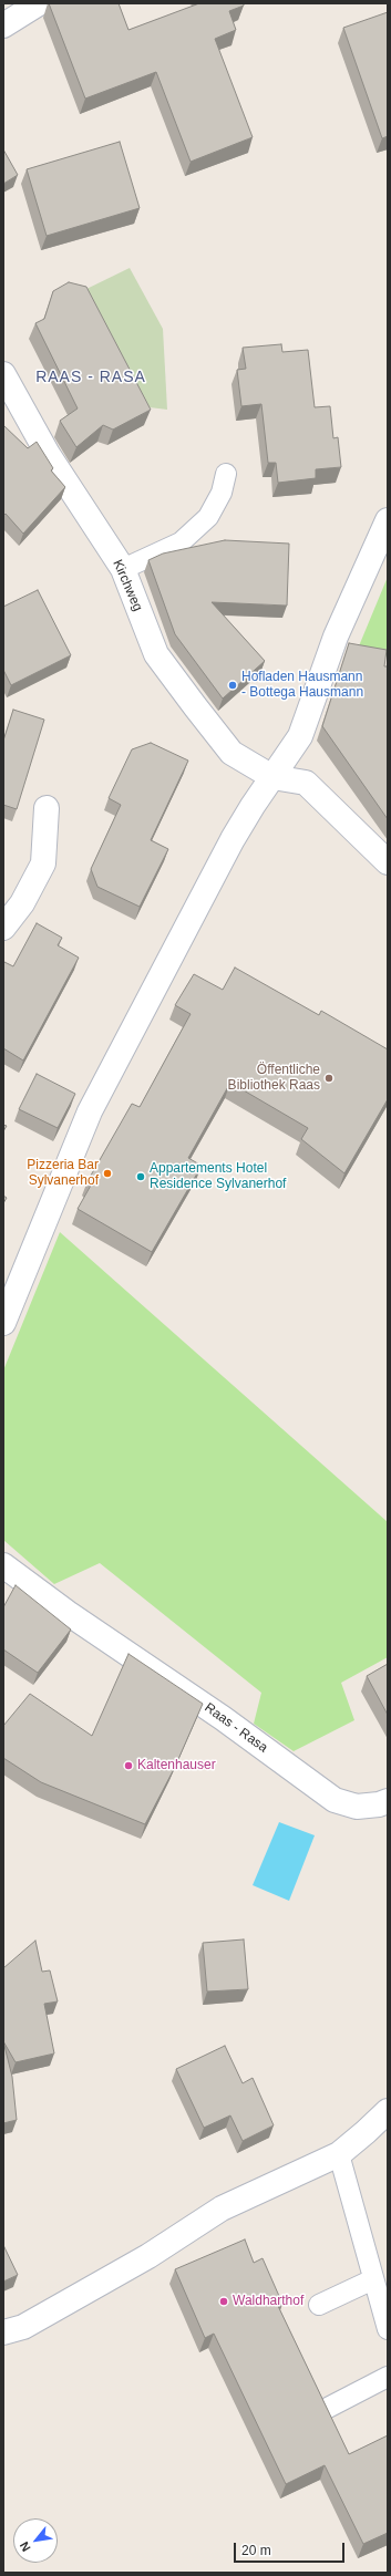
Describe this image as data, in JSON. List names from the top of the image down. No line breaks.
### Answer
{"streets":{"street":["Kirchweg","Raas - Rasa"]},"districts":["RAAS - RASA"],"places":["Hofladen Hausmann - Bottega Hausmann","Öffentliche Bibliothek Raas","Pizzeria Bar Sylvanerhof","Appartements Hotel Residence Sylvanerhof","Kaltenhauser","Waldharthof"],"scale_bar":"20 m","north":"bottom left"}
